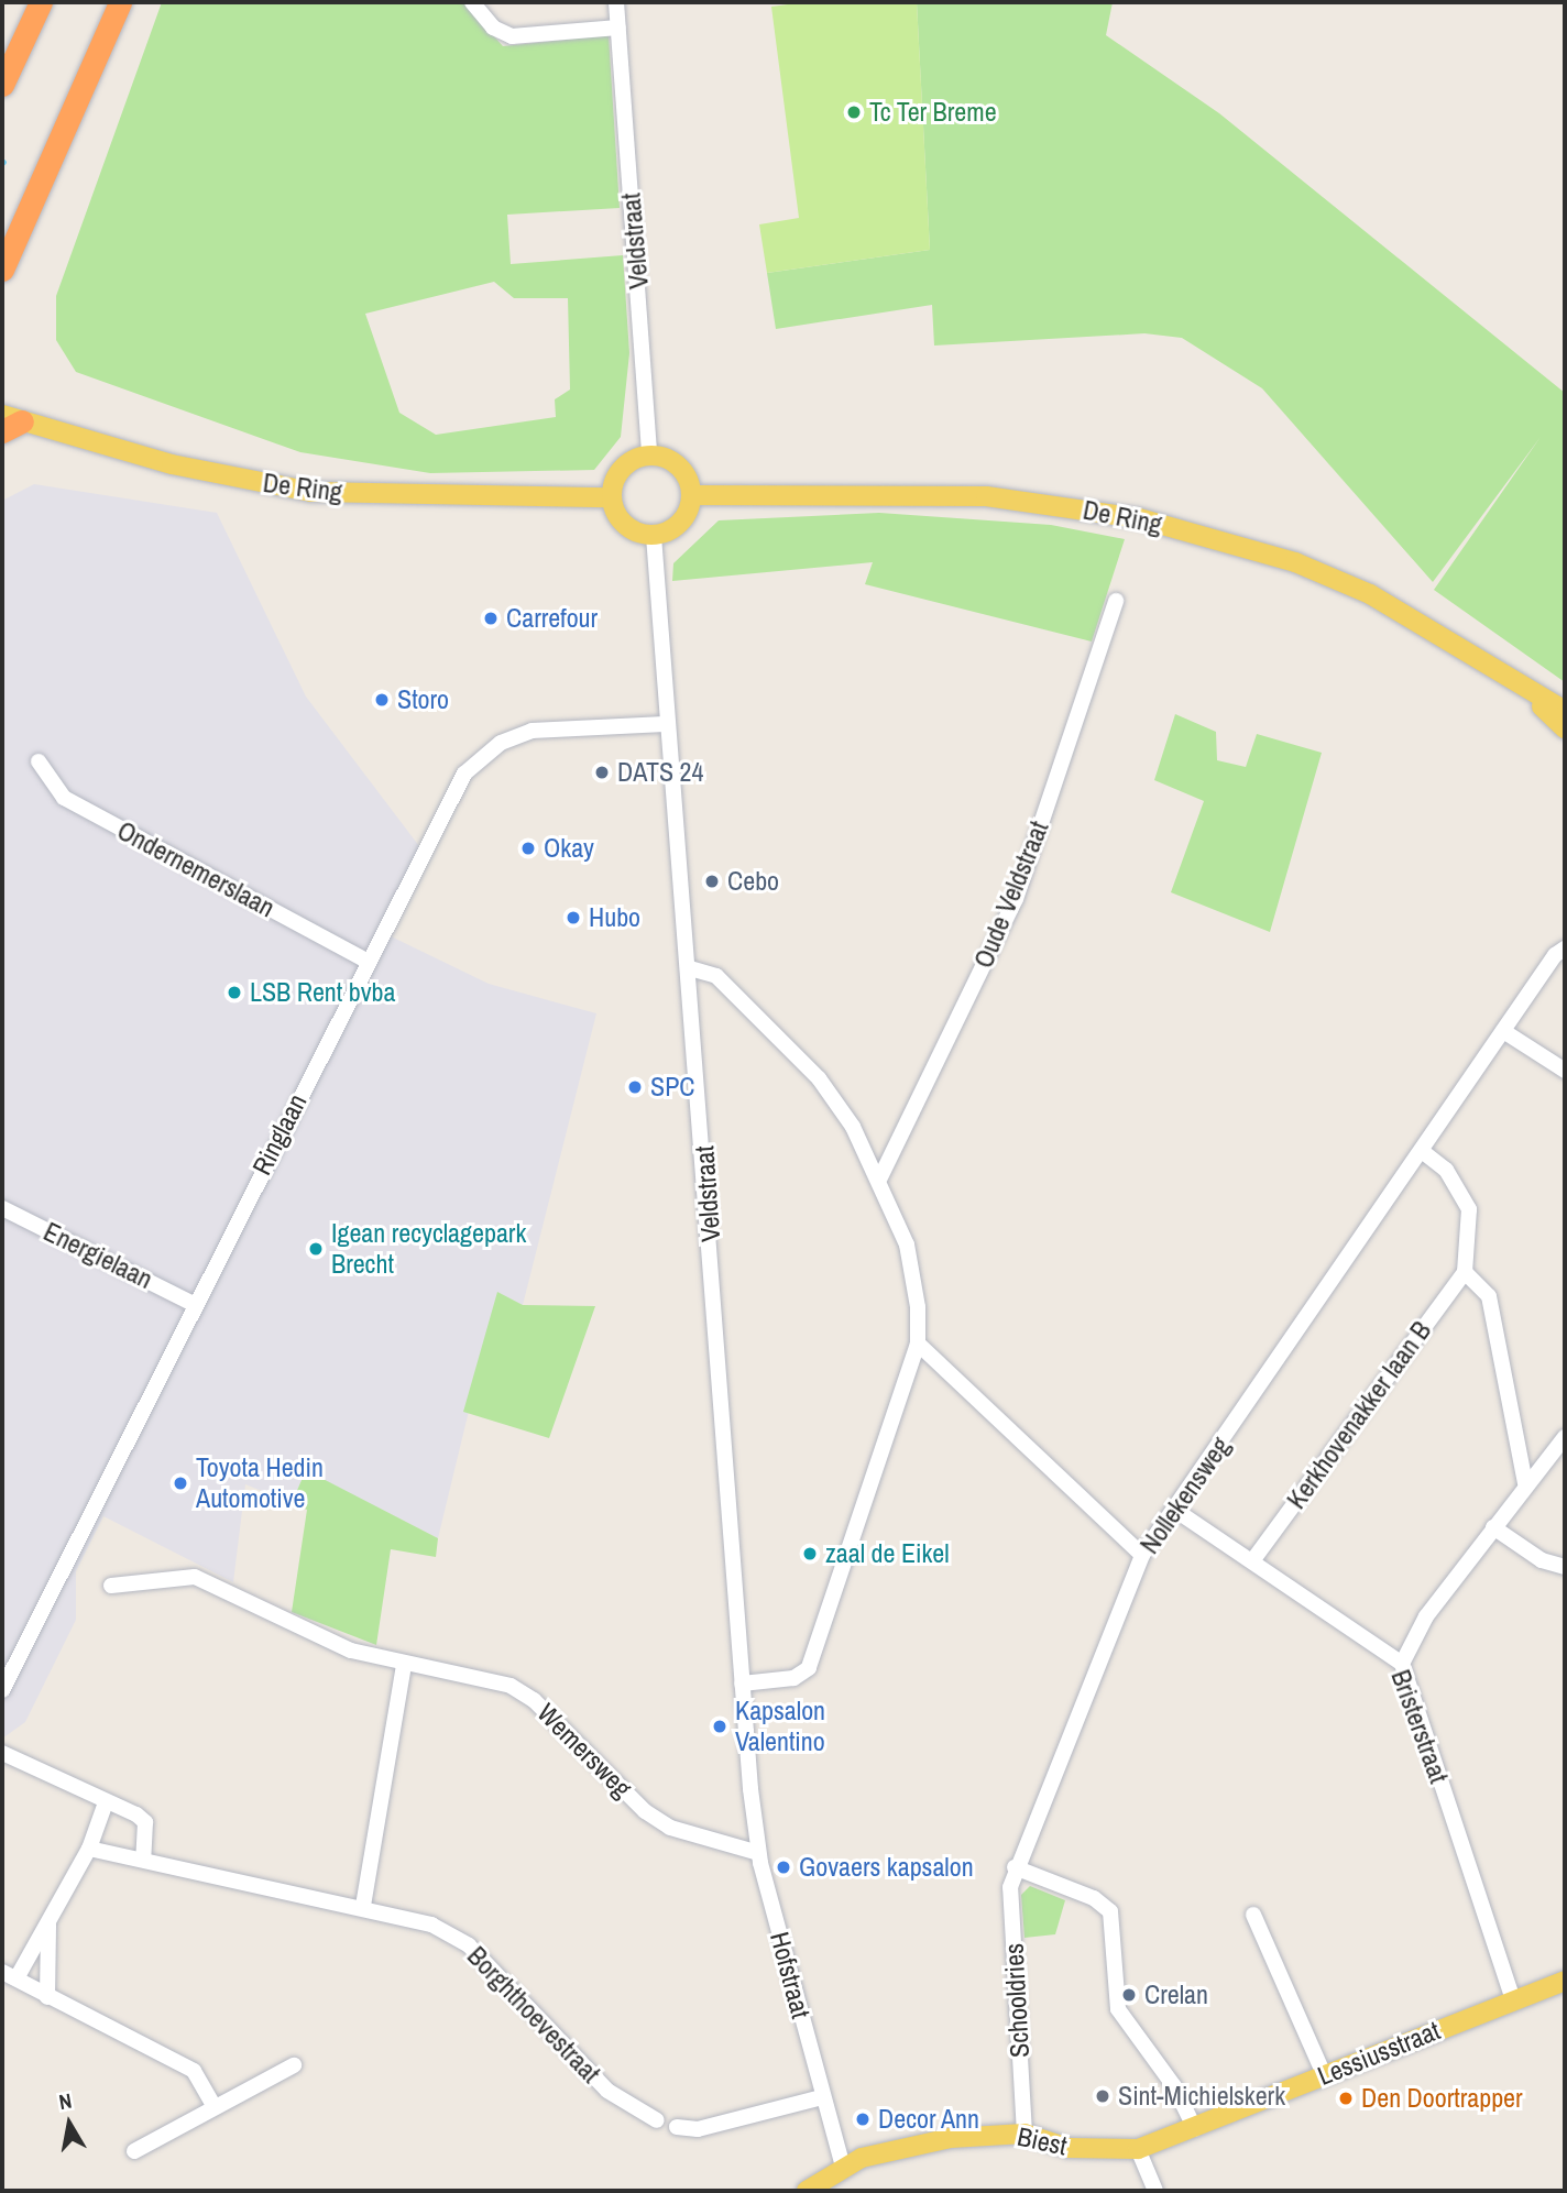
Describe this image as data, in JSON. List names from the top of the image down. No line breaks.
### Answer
{"streets":{"main road":["De Ring","Lessiusstraat","Biest"],"street":["Veldstraat","Ondernemerslaan","Oude Veldstraat","Ringlaan","Energielaan","Kerkhovenakker laan B","Nollekensweg","Bristerstraat","Wemersweg","Hofstraat","Schooldries","Borghthoevestraat"]},"crossings":[["Veldstraat","De Ring"],["Veldstraat","Ringlaan"],["Veldstraat","Wemersweg"],["Veldstraat","Hofstraat"],["Ondernemerslaan","Ringlaan"],["Ringlaan","Energielaan"],["Kerkhovenakker laan B","Bristerstraat"],["Nollekensweg","Bristerstraat"],["Nollekensweg","Schooldries"],["Bristerstraat","Lessiusstraat"],["Wemersweg","Hofstraat"],["Hofstraat","Biest"],["Schooldries","Biest"],["Lessiusstraat","Biest"]],"places":["Tc Ter Breme","Carrefour","Storo","DATS 24","Okay","Cebo","Hubo","LSB Rent bvba","SPC","Igean recyclagepark Brecht","Toyota Hedin Automotive","zaal de Eikel","Kapsalon Valentino","Govaers kapsalon","Crelan","Sint-Michielskerk","Den Doortrapper","Decor Ann"],"north":"top"}
